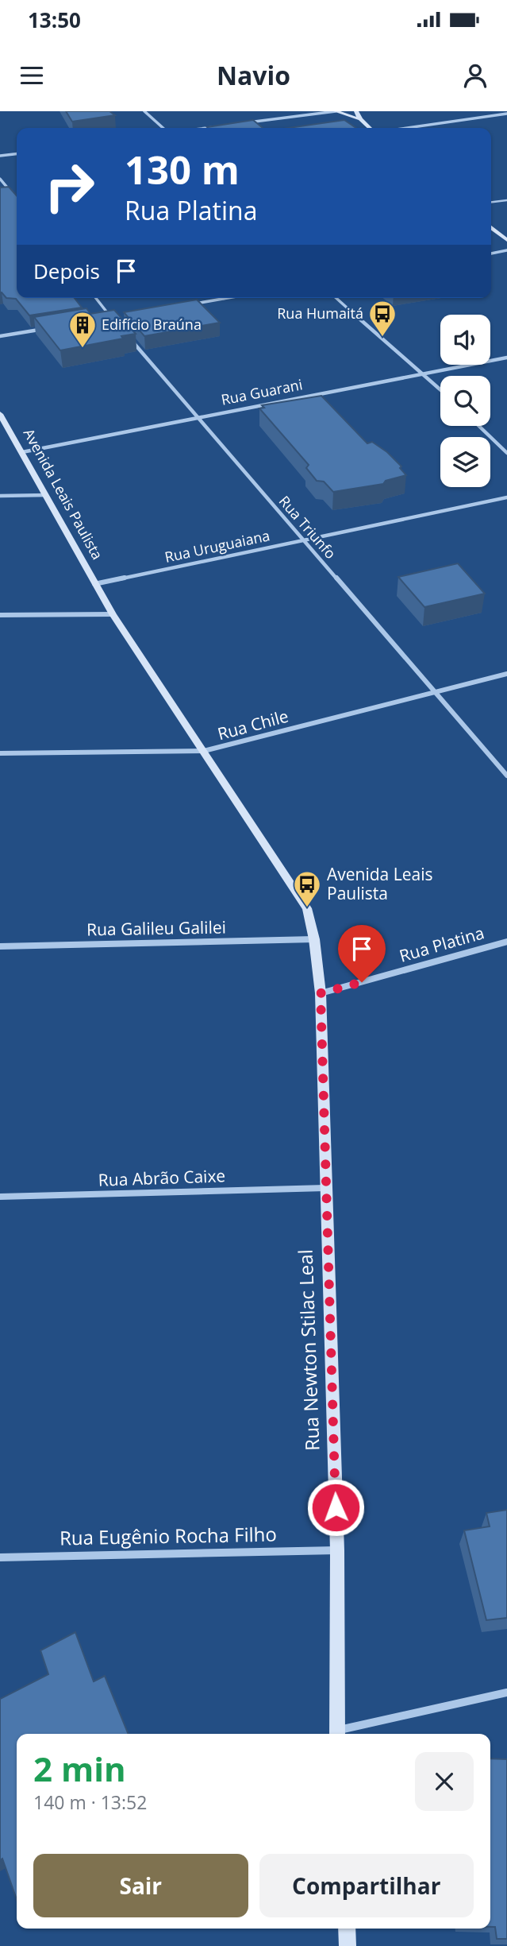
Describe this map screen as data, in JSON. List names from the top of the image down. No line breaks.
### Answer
{"streets":{"street":["Rua Guarani","Avenida Leais Paulista","Rua Triunfo","Rua Uruguaiana","Rua Chile","Rua Galileu Galilei","Rua Platina","Rua Abrão Caixe","Rua Newton Stilac Leal","Rua Eugênio Rocha Filho"]},"crossings":[["Rua Guarani","Avenida Leais Paulista"],["Rua Guarani","Rua Triunfo"],["Avenida Leais Paulista","Rua Uruguaiana"],["Avenida Leais Paulista","Rua Chile"],["Avenida Leais Paulista","Rua Galileu Galilei"],["Avenida Leais Paulista","Rua Platina"],["Avenida Leais Paulista","Rua Newton Stilac Leal"],["Rua Triunfo","Rua Uruguaiana"],["Rua Triunfo","Rua Chile"],["Rua Platina","Rua Newton Stilac Leal"],["Rua Abrão Caixe","Rua Newton Stilac Leal"],["Rua Newton Stilac Leal","Rua Eugênio Rocha Filho"]],"places":{"bus stop":["Rua Humaitá","Avenida Leais Paulista"],"building":["Edifício Braúna"]},"page":{"status":"13:50","header":"Navio","turn":["130 m","Rua Platina"],"then":"Depois","heading":["2 min","140 m · 13:52"],"buttons":["Sair","Compartilhar"]}}
